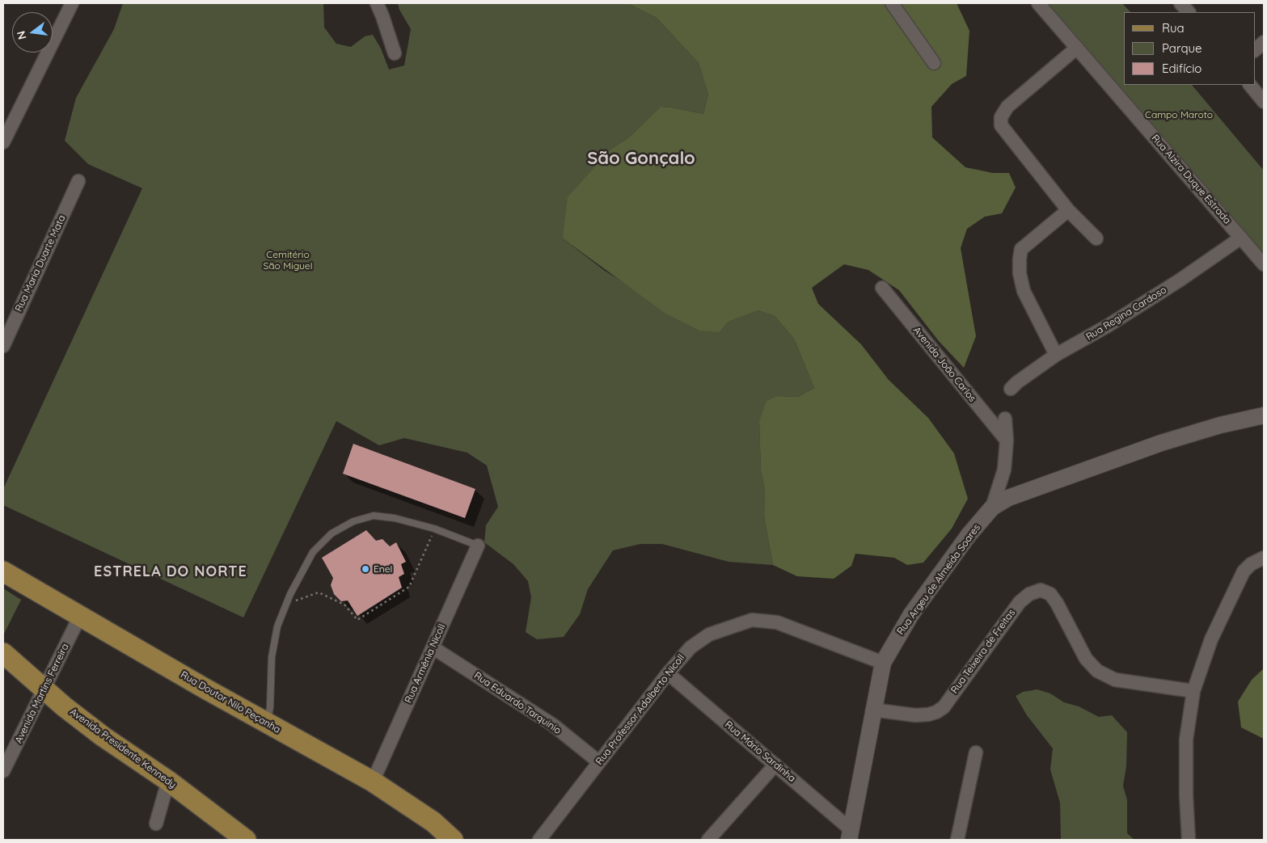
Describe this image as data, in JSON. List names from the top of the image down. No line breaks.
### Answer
{"streets":{"main road":["Rua Doutor Nilo Peçanha","Avenida Presidente Kennedy"],"street":["Rua Alzira Duque Estrada","Rua Maria Duarte Mata","Rua Regina Cardoso","Avenida João Carlos","Rua Argeu de Almeida Soares","Rua Teixeira de Freitas","Rua Armênia Nicoll","Avenida Martins Ferreira","Rua Eduardo Tarquinio","Rua Professor Adalberto Nicoll","Rua Mário Sardinha"]},"crossings":[["Rua Alzira Duque Estrada","Rua Regina Cardoso"],["Rua Argeu de Almeida Soares","Rua Teixeira de Freitas"],["Rua Argeu de Almeida Soares","Rua Professor Adalberto Nicoll"],["Rua Argeu de Almeida Soares","Rua Mário Sardinha"],["Rua Armênia Nicoll","Rua Doutor Nilo Peçanha"],["Rua Armênia Nicoll","Rua Eduardo Tarquinio"],["Avenida Martins Ferreira","Rua Doutor Nilo Peçanha"],["Avenida Martins Ferreira","Avenida Presidente Kennedy"],["Rua Eduardo Tarquinio","Rua Professor Adalberto Nicoll"],["Rua Professor Adalberto Nicoll","Rua Mário Sardinha"]],"districts":["São Gonçalo","ESTRELA DO NORTE"],"parks":["Campo Maroto","Cemitério São Miguel"],"places":["Enel"],"legend":["Rua","Parque","Edifício"],"north":"left"}
